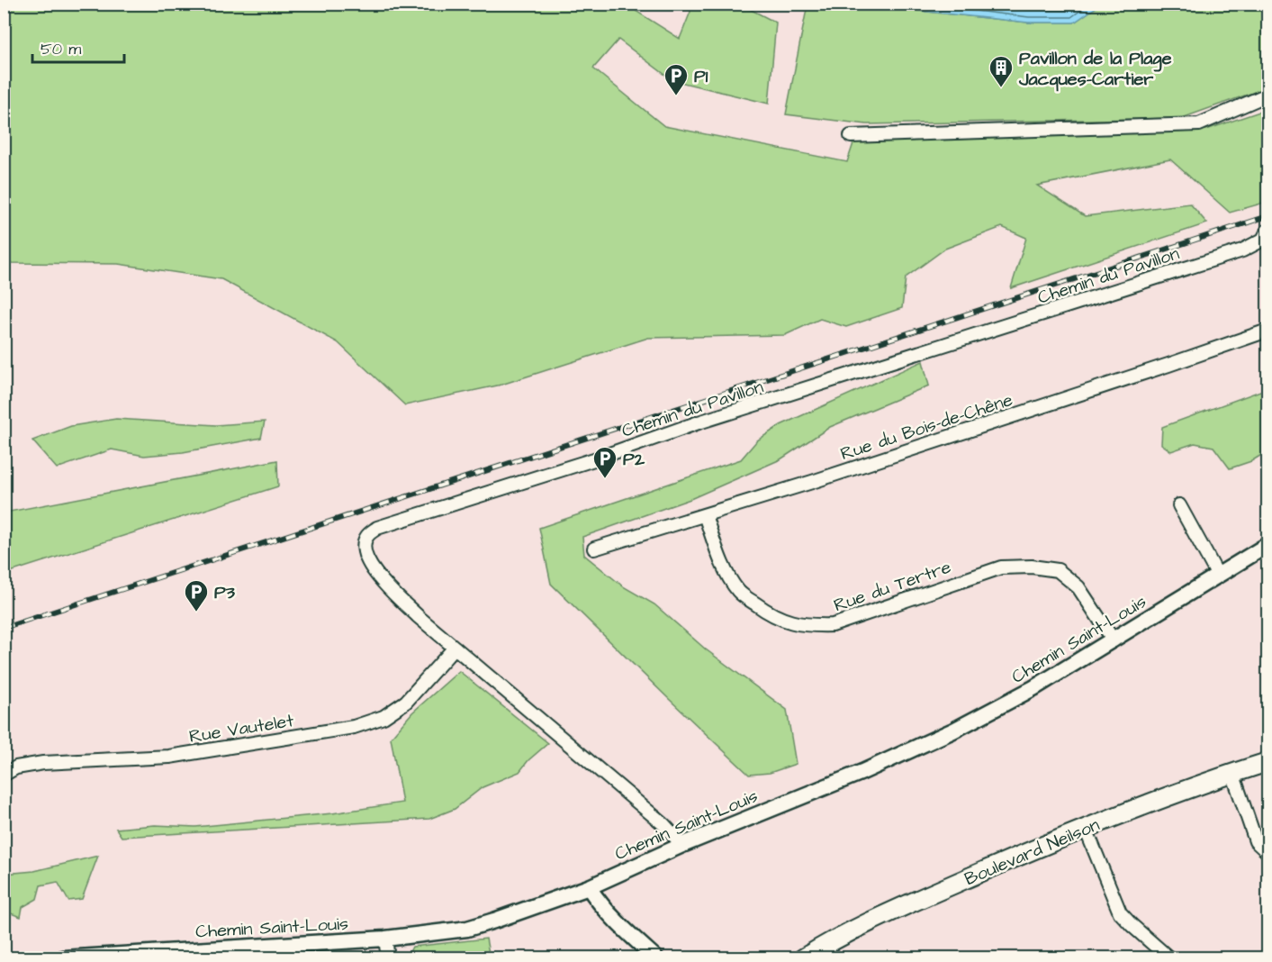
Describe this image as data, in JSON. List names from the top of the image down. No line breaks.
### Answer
{"streets":{"main road":["Boulevard Neilson"],"street":["Chemin du Pavillon","Rue du Bois-de-Chêne","Rue du Tertre","Chemin Saint-Louis","Rue Vautelet"]},"crossings":[["Chemin du Pavillon","Chemin Saint-Louis"],["Chemin du Pavillon","Rue Vautelet"],["Rue du Bois-de-Chêne","Rue du Tertre"],["Rue du Tertre","Chemin Saint-Louis"]],"places":{"building":["Pavillon de la Plage Jacques-Cartier"],"parking":["P1","P2","P3"]},"scale_bar":"50 m"}
